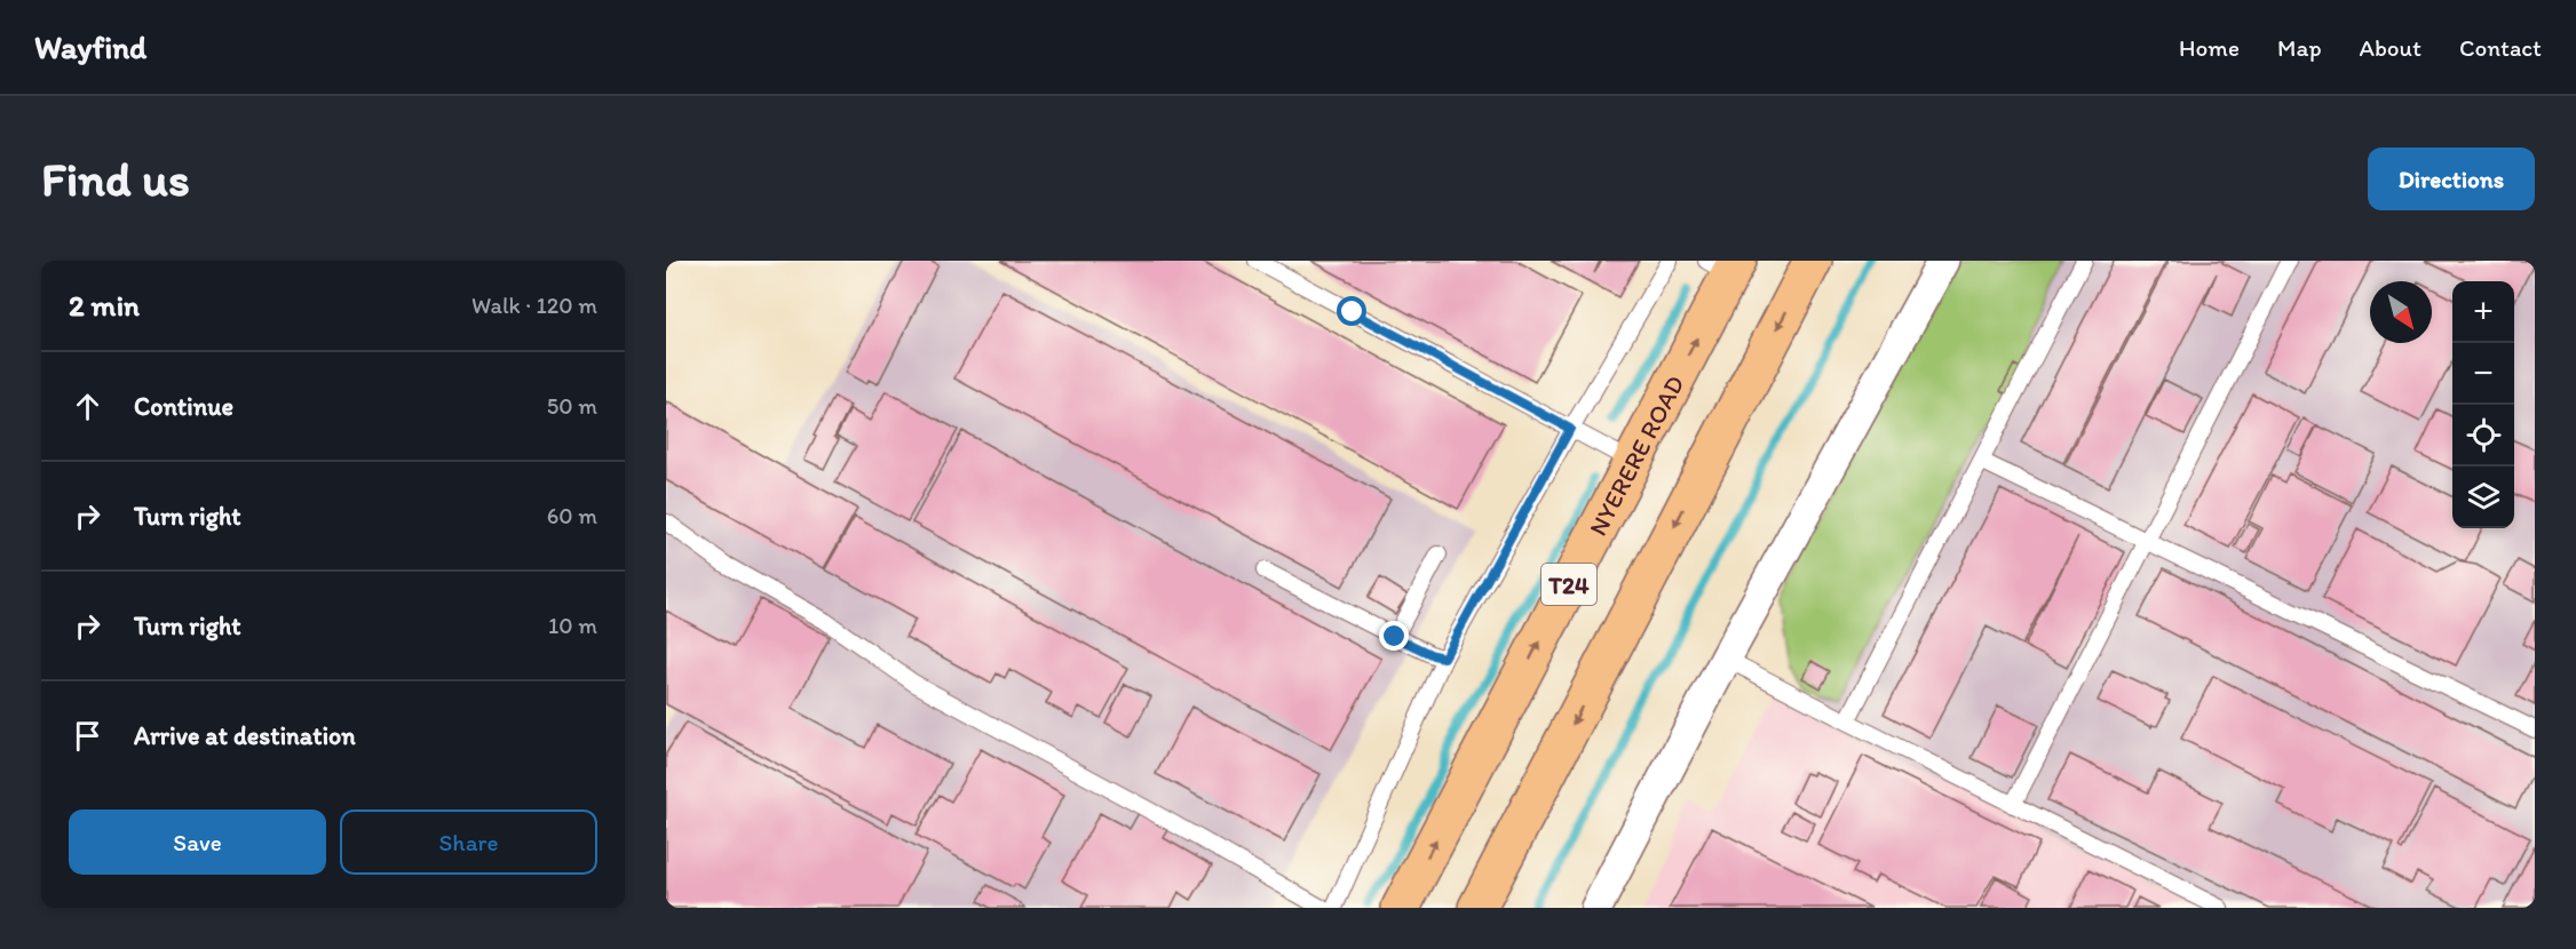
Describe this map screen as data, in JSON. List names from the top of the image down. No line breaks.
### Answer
{"streets":{"highway":["NYERERE ROAD","T24"]},"north":"bottom right","page":{"header":"Wayfind","nav":["Home","Map","About","Contact"],"buttons":["Directions",["Save","Share"]],"title":"Find us","heading":["2 min","Walk · 120 m"],"map_buttons":["+","−"],"list":[["Continue","50 m"],["Turn right","60 m"],["Turn right","10 m"],"Arrive at destination"]}}
